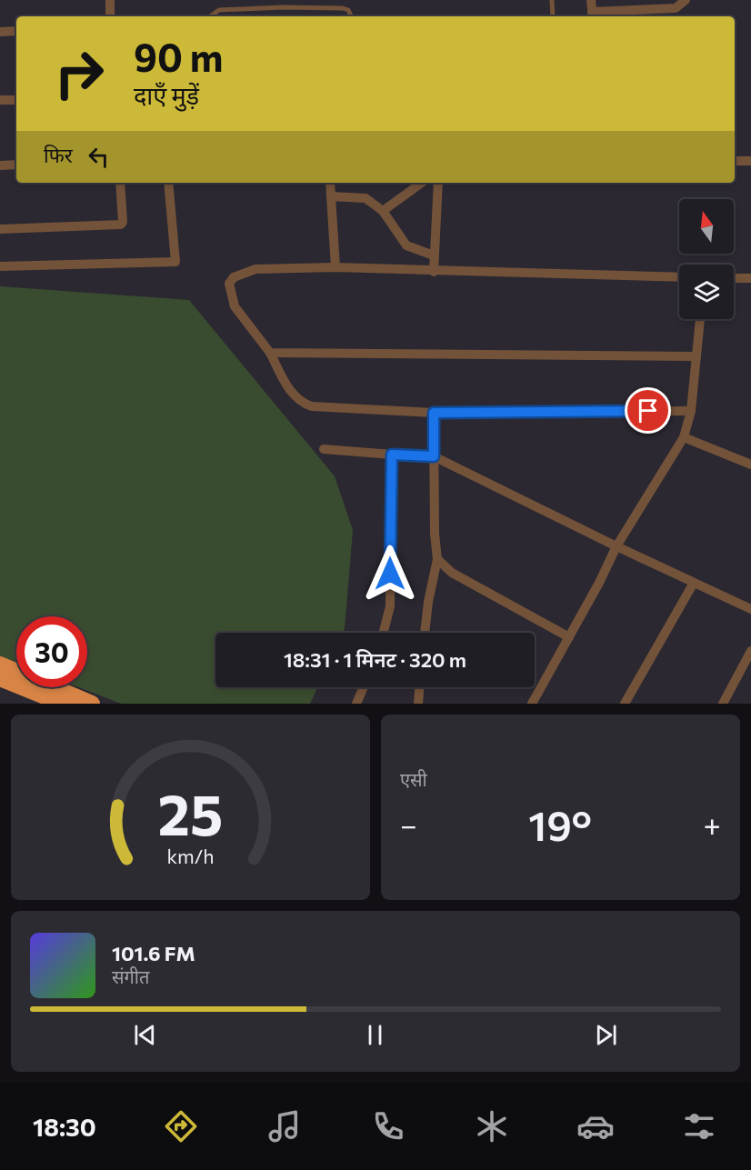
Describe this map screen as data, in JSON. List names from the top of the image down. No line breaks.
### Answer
{"north":"top","page":{"turn":["90 m","दाएँ मुड़ें"],"then":"फिर","limit":"30","trip":"18:31 · 1 मिनट · 320 m","tile":"एसी","heat":["−","19°","+"],"song":["101.6 FM","संगीत"],"tabs":"18:30","gauge":["25","km/h"]}}
